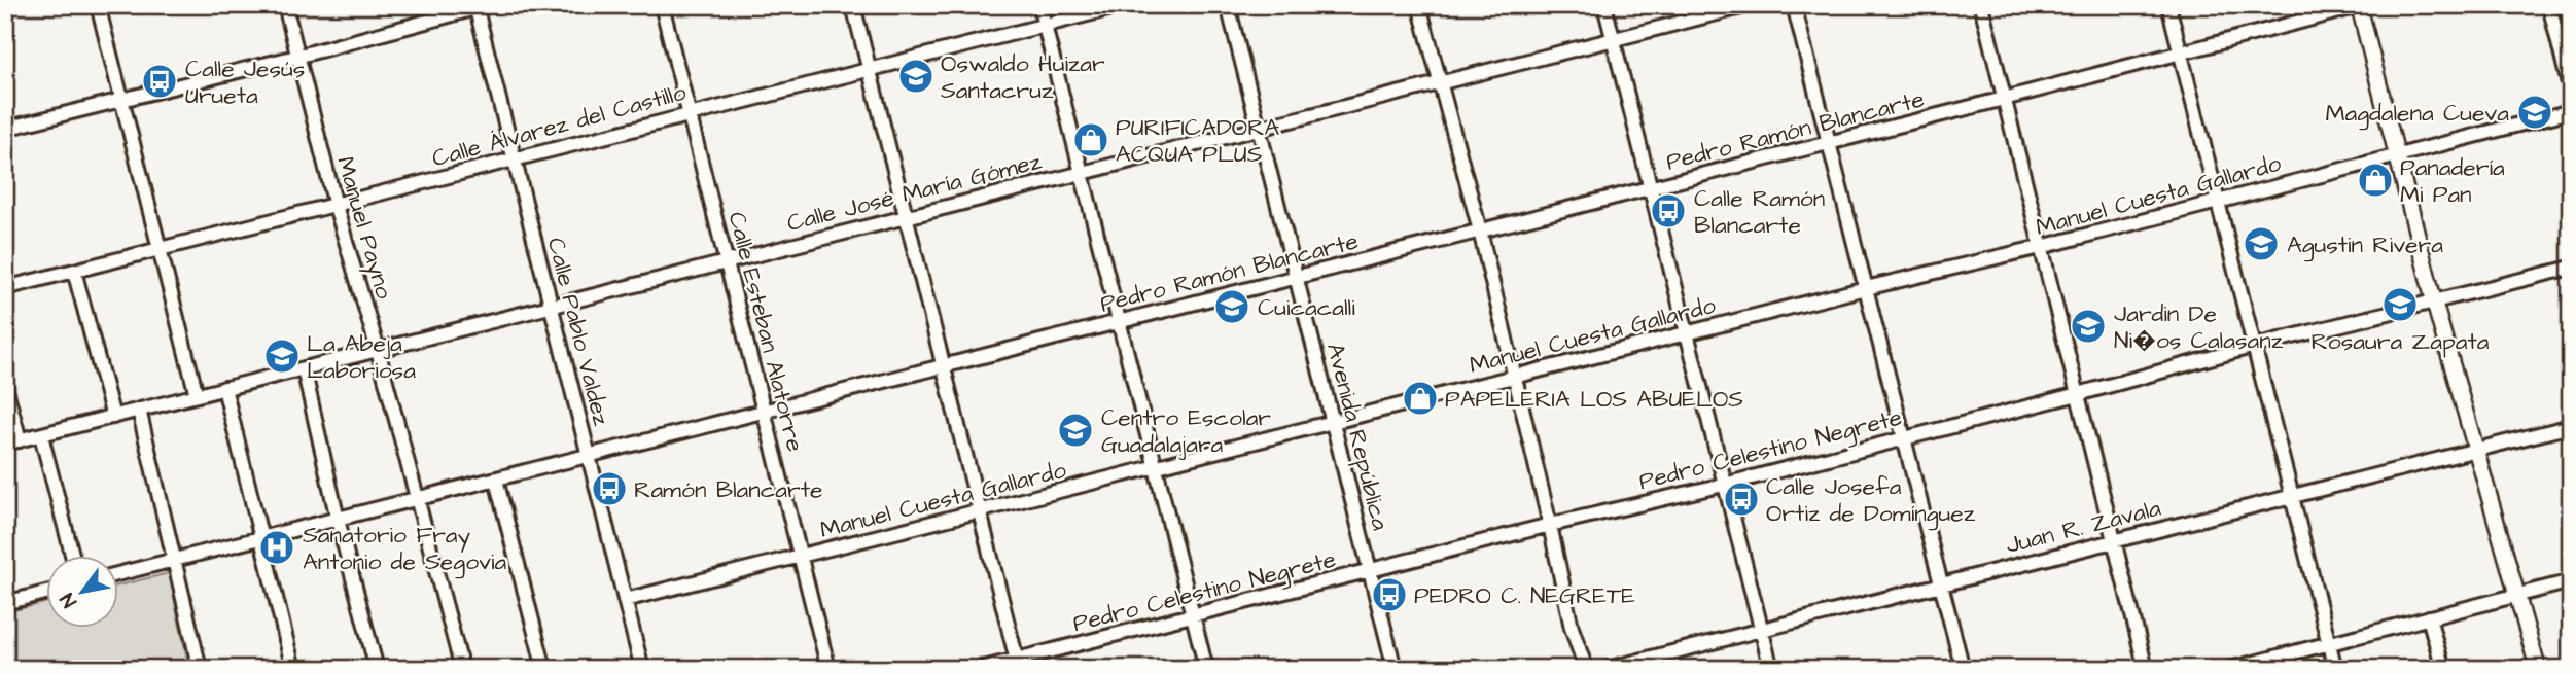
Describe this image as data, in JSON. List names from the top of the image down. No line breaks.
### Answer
{"streets":{"street":["Calle Álvarez del Castillo","Pedro Ramón Blancarte","Calle José María Gómez","Manuel Cuesta Gallardo","Manuel Payno","Calle Pablo Valdez","Calle Esteban Alatorre","Avenida República","Pedro Celestino Negrete","Juan R. Zavala"]},"crossings":[["Calle Álvarez del Castillo","Manuel Payno"],["Calle Álvarez del Castillo","Calle Pablo Valdez"],["Calle Álvarez del Castillo","Calle Esteban Alatorre"],["Pedro Ramón Blancarte","Manuel Payno"],["Pedro Ramón Blancarte","Calle Pablo Valdez"],["Pedro Ramón Blancarte","Calle Esteban Alatorre"],["Pedro Ramón Blancarte","Avenida República"],["Calle José María Gómez","Manuel Payno"],["Calle José María Gómez","Calle Pablo Valdez"],["Calle José María Gómez","Calle Esteban Alatorre"],["Calle José María Gómez","Avenida República"],["Manuel Cuesta Gallardo","Calle Pablo Valdez"],["Manuel Cuesta Gallardo","Calle Esteban Alatorre"],["Manuel Cuesta Gallardo","Avenida República"],["Avenida República","Pedro Celestino Negrete"]],"places":{"school or university":["Oswaldo Huizar Santacruz","Magdalena Cueva","Agustin Rivera","Rosaura Zapata","Cuicacalli","Jardin De Ni�os Calasanz","La Abeja Laboriosa","Centro Escolar Guadalajara"],"bus stop":["Calle Jesús Urueta","Calle Ramón Blancarte","Ramón Blancarte","Calle Josefa Ortiz de Domínguez","PEDRO C. NEGRETE"],"shop":["PURIFICADORA ACQUA PLUS","Panadería Mi Pan","PAPELERIA LOS ABUELOS"],"hospital":["Sanatorio Fray Antonio de Segovia"]},"north":"bottom left"}
